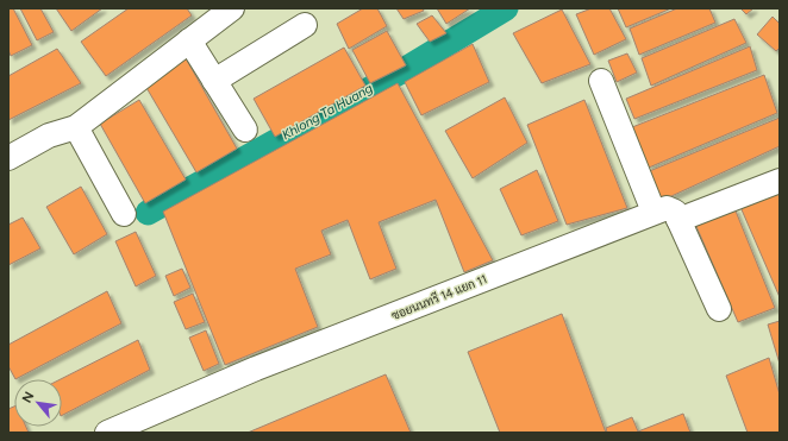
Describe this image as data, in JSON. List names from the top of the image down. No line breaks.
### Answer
{"streets":{"street":["ซอยนนทรี 14 แยก 11"]},"water":["Khlong Ta Huang"],"north":"top left"}
